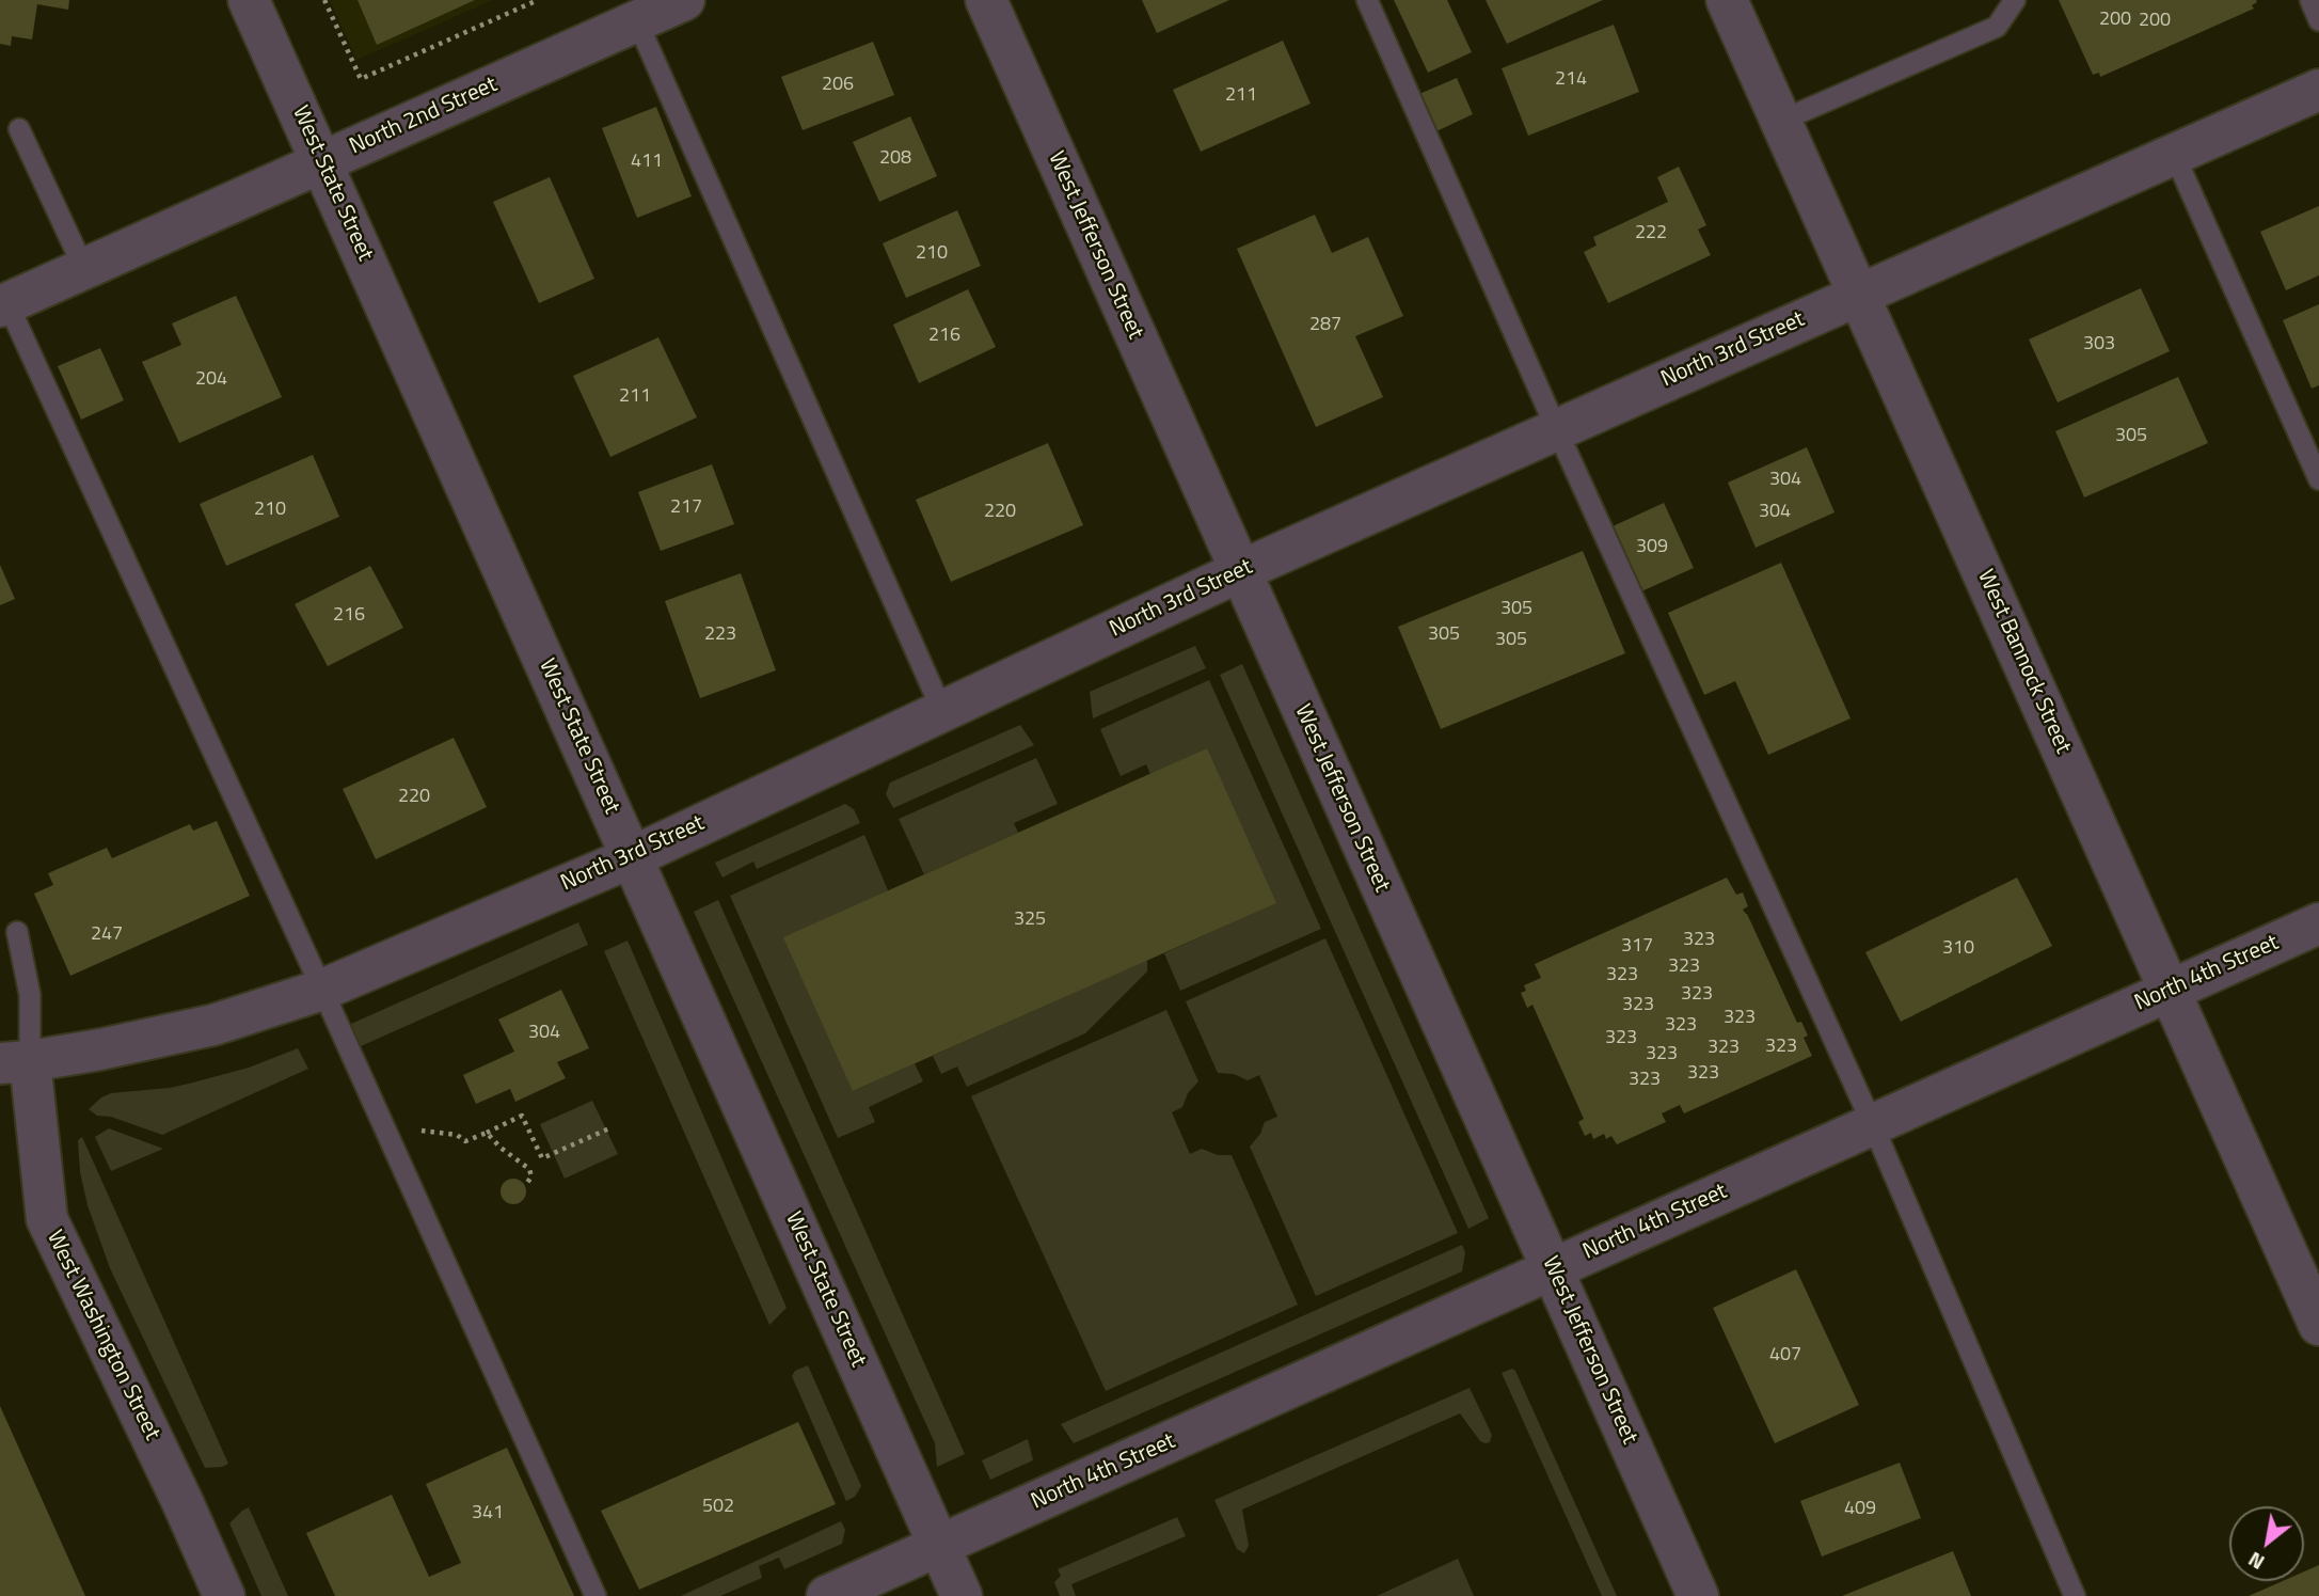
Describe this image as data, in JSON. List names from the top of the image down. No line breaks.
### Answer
{"streets":{"street":["North 2nd Street","West State Street","West Jefferson Street","North 3rd Street","West Bannock Street","North 4th Street","West Washington Street"]},"crossings":[["North 2nd Street","West State Street"],["West State Street","North 3rd Street"],["West State Street","North 4th Street"],["West Jefferson Street","North 3rd Street"],["West Jefferson Street","North 4th Street"],["North 3rd Street","West Bannock Street"],["North 3rd Street","West Washington Street"],["West Bannock Street","North 4th Street"]],"house_numbers":["200","200","214","206","211","208","411","222","210","287","216","303","204","211","305","304","217","210","220","304","309","305","216","223","305","305","220","325","247","323","317","310","323","323","323","323","323","323","304","323","323","323","323","323","323","407","502","409","341"],"north":"bottom left"}
